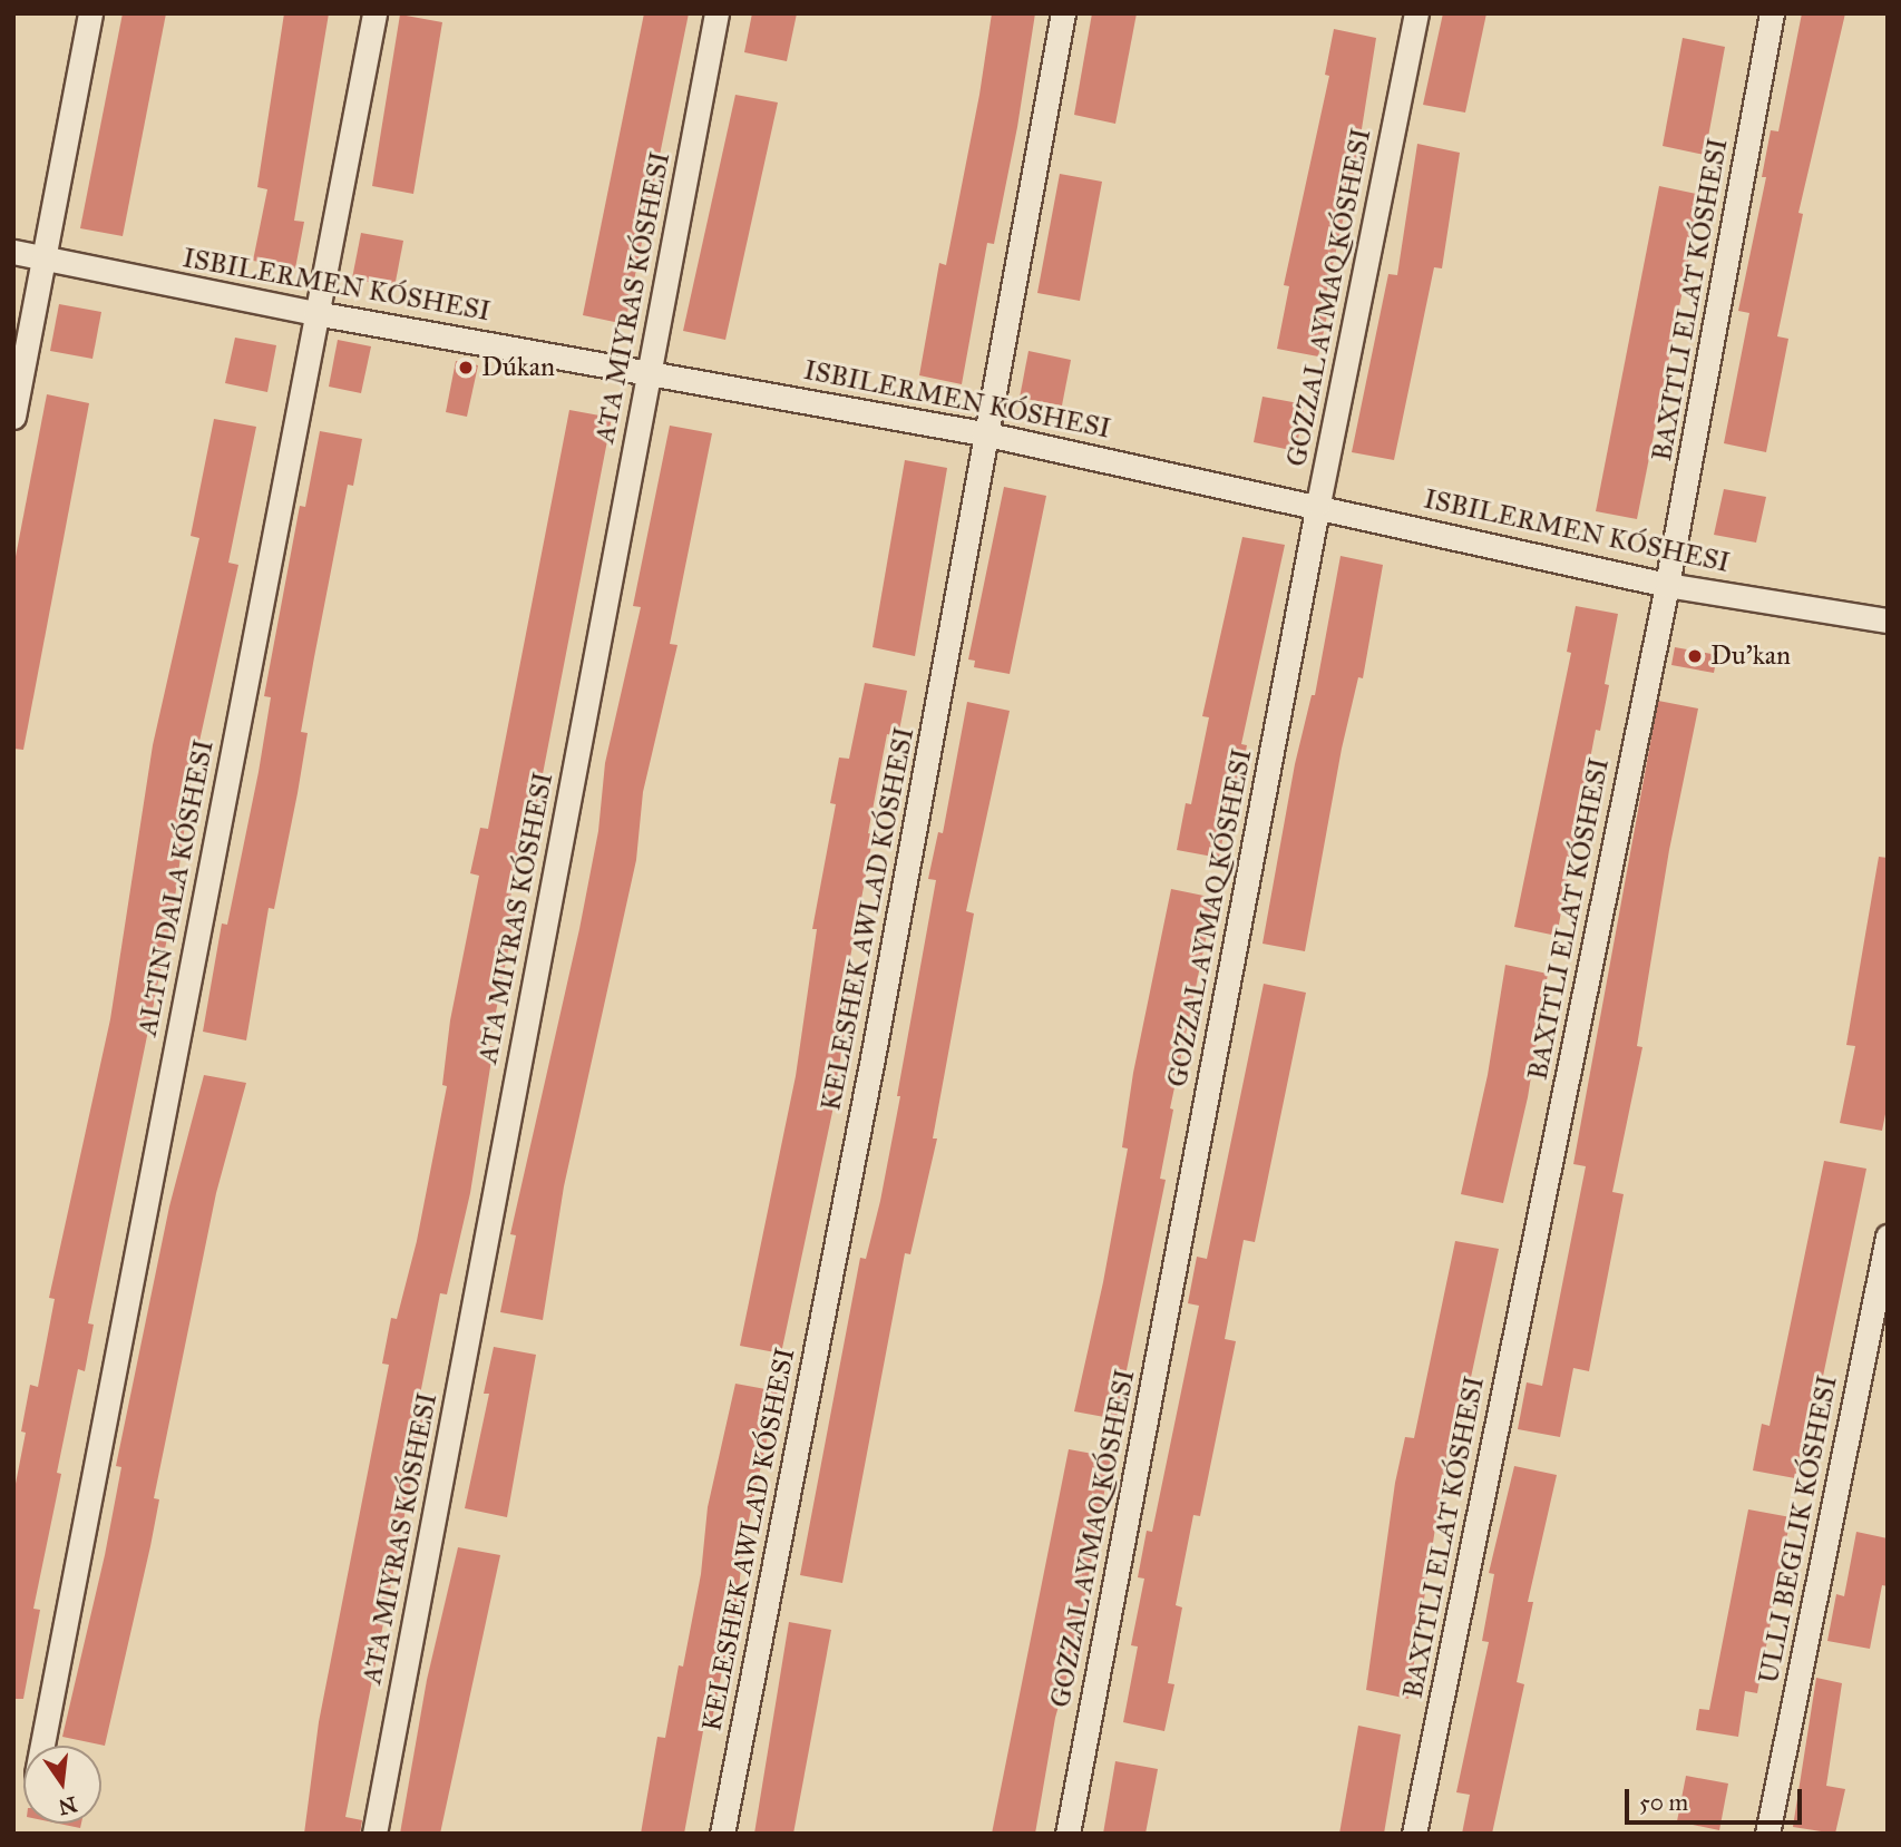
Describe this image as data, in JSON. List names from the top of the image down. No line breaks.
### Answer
{"streets":{"street":["ISBILERMEN KÓSHESI","ATA MIYRAS KÓSHESI","GOZZAL AYMAQ KÓSHESI","KELESHEK AWLAD KÓSHESI"]},"crossings":[["ISBILERMEN KÓSHESI","ATA MIYRAS KÓSHESI"],["ISBILERMEN KÓSHESI","GOZZAL AYMAQ KÓSHESI"],["ISBILERMEN KÓSHESI","KELESHEK AWLAD KÓSHESI"]],"places":["Dúkan","Du'kan"],"scale_bar":"50 m","north":"bottom"}
